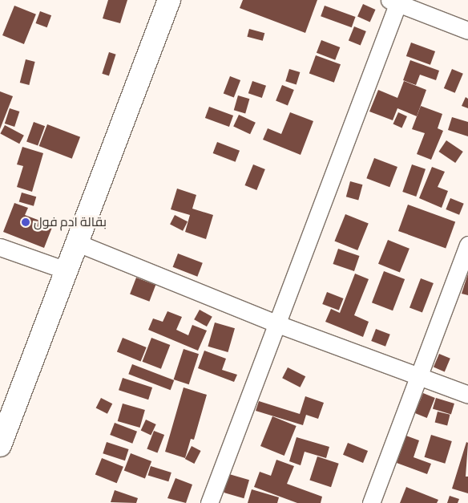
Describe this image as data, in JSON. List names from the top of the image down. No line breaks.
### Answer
{"places":["بقالة ادم فول"]}
